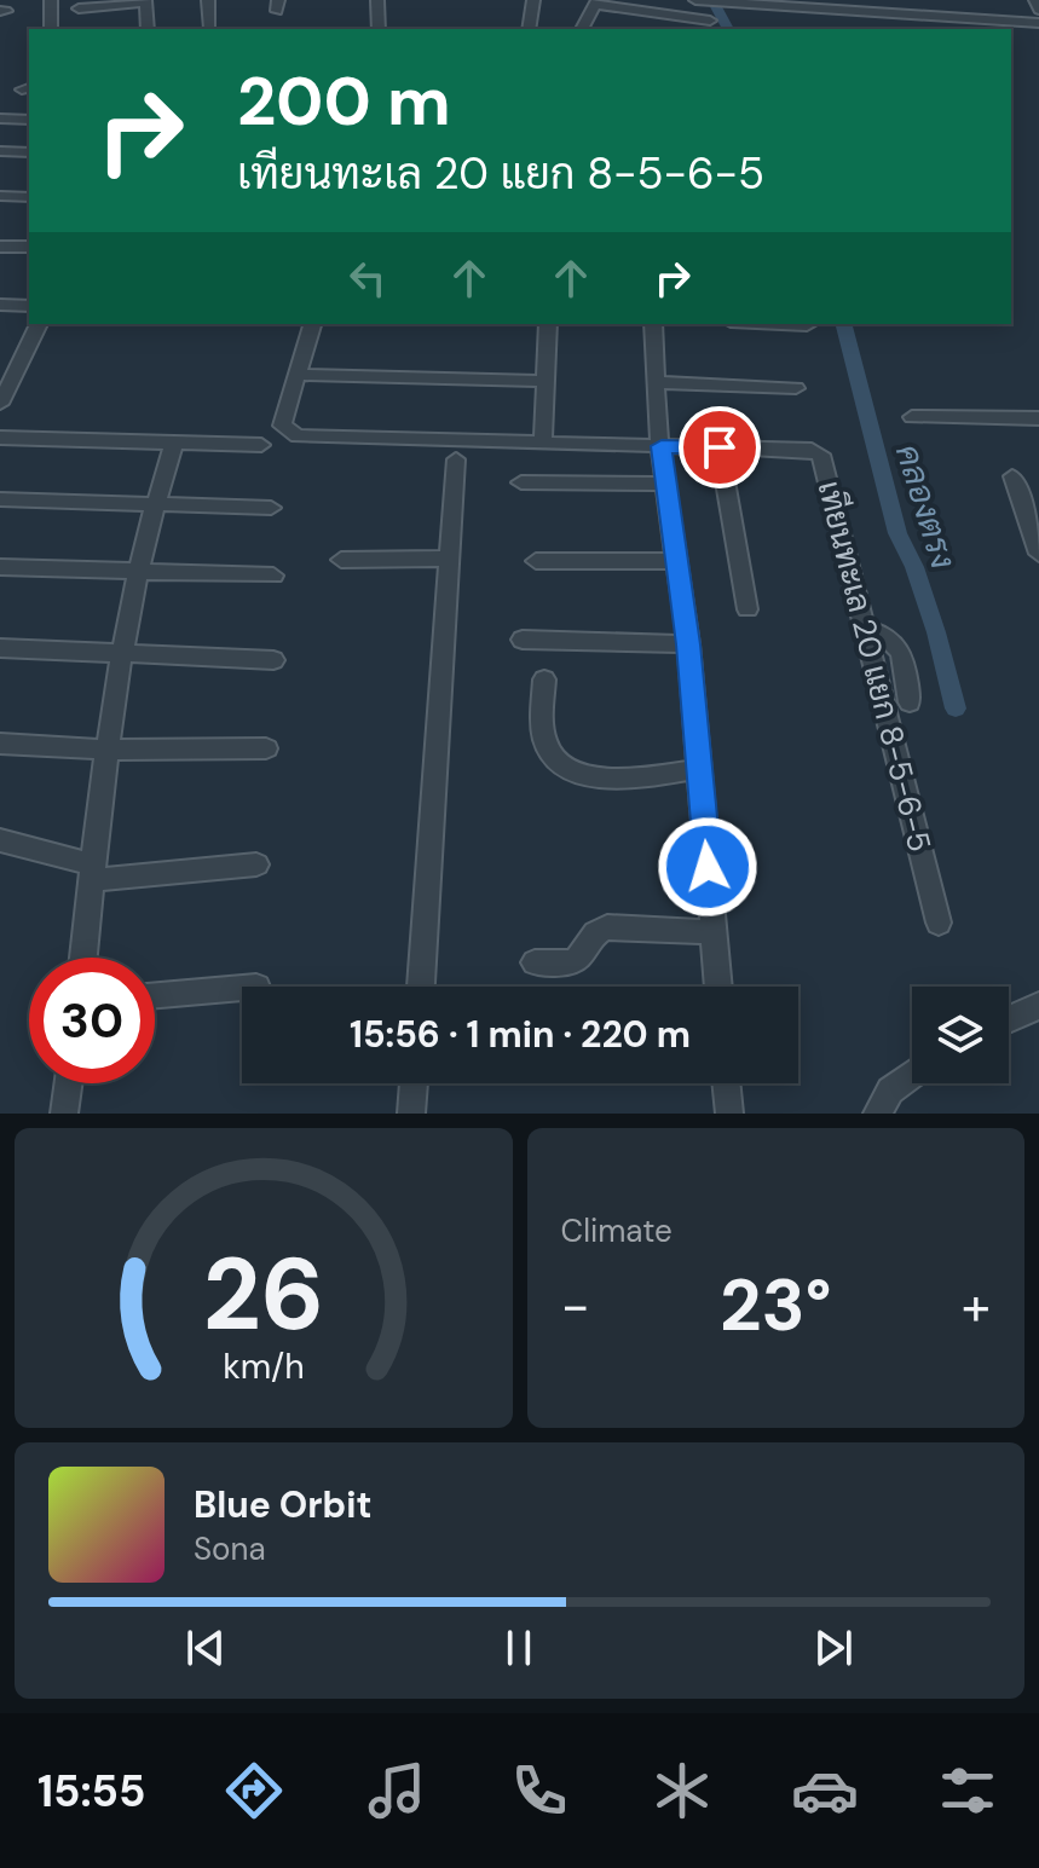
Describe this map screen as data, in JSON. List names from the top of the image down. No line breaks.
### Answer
{"streets":{"street":["เทียนทะเล 20 แยก 8-5-6-5"]},"water":["คลองตรง"],"page":{"turn":["200 m","เทียนทะเล 20 แยก 8-5-6-5"],"limit":"30","trip":"15:56 · 1 min · 220 m","tile":"Climate","heat":["−","23°","+"],"song":["Blue Orbit","Sona"],"tabs":"15:55","gauge":["26","km/h"]}}
